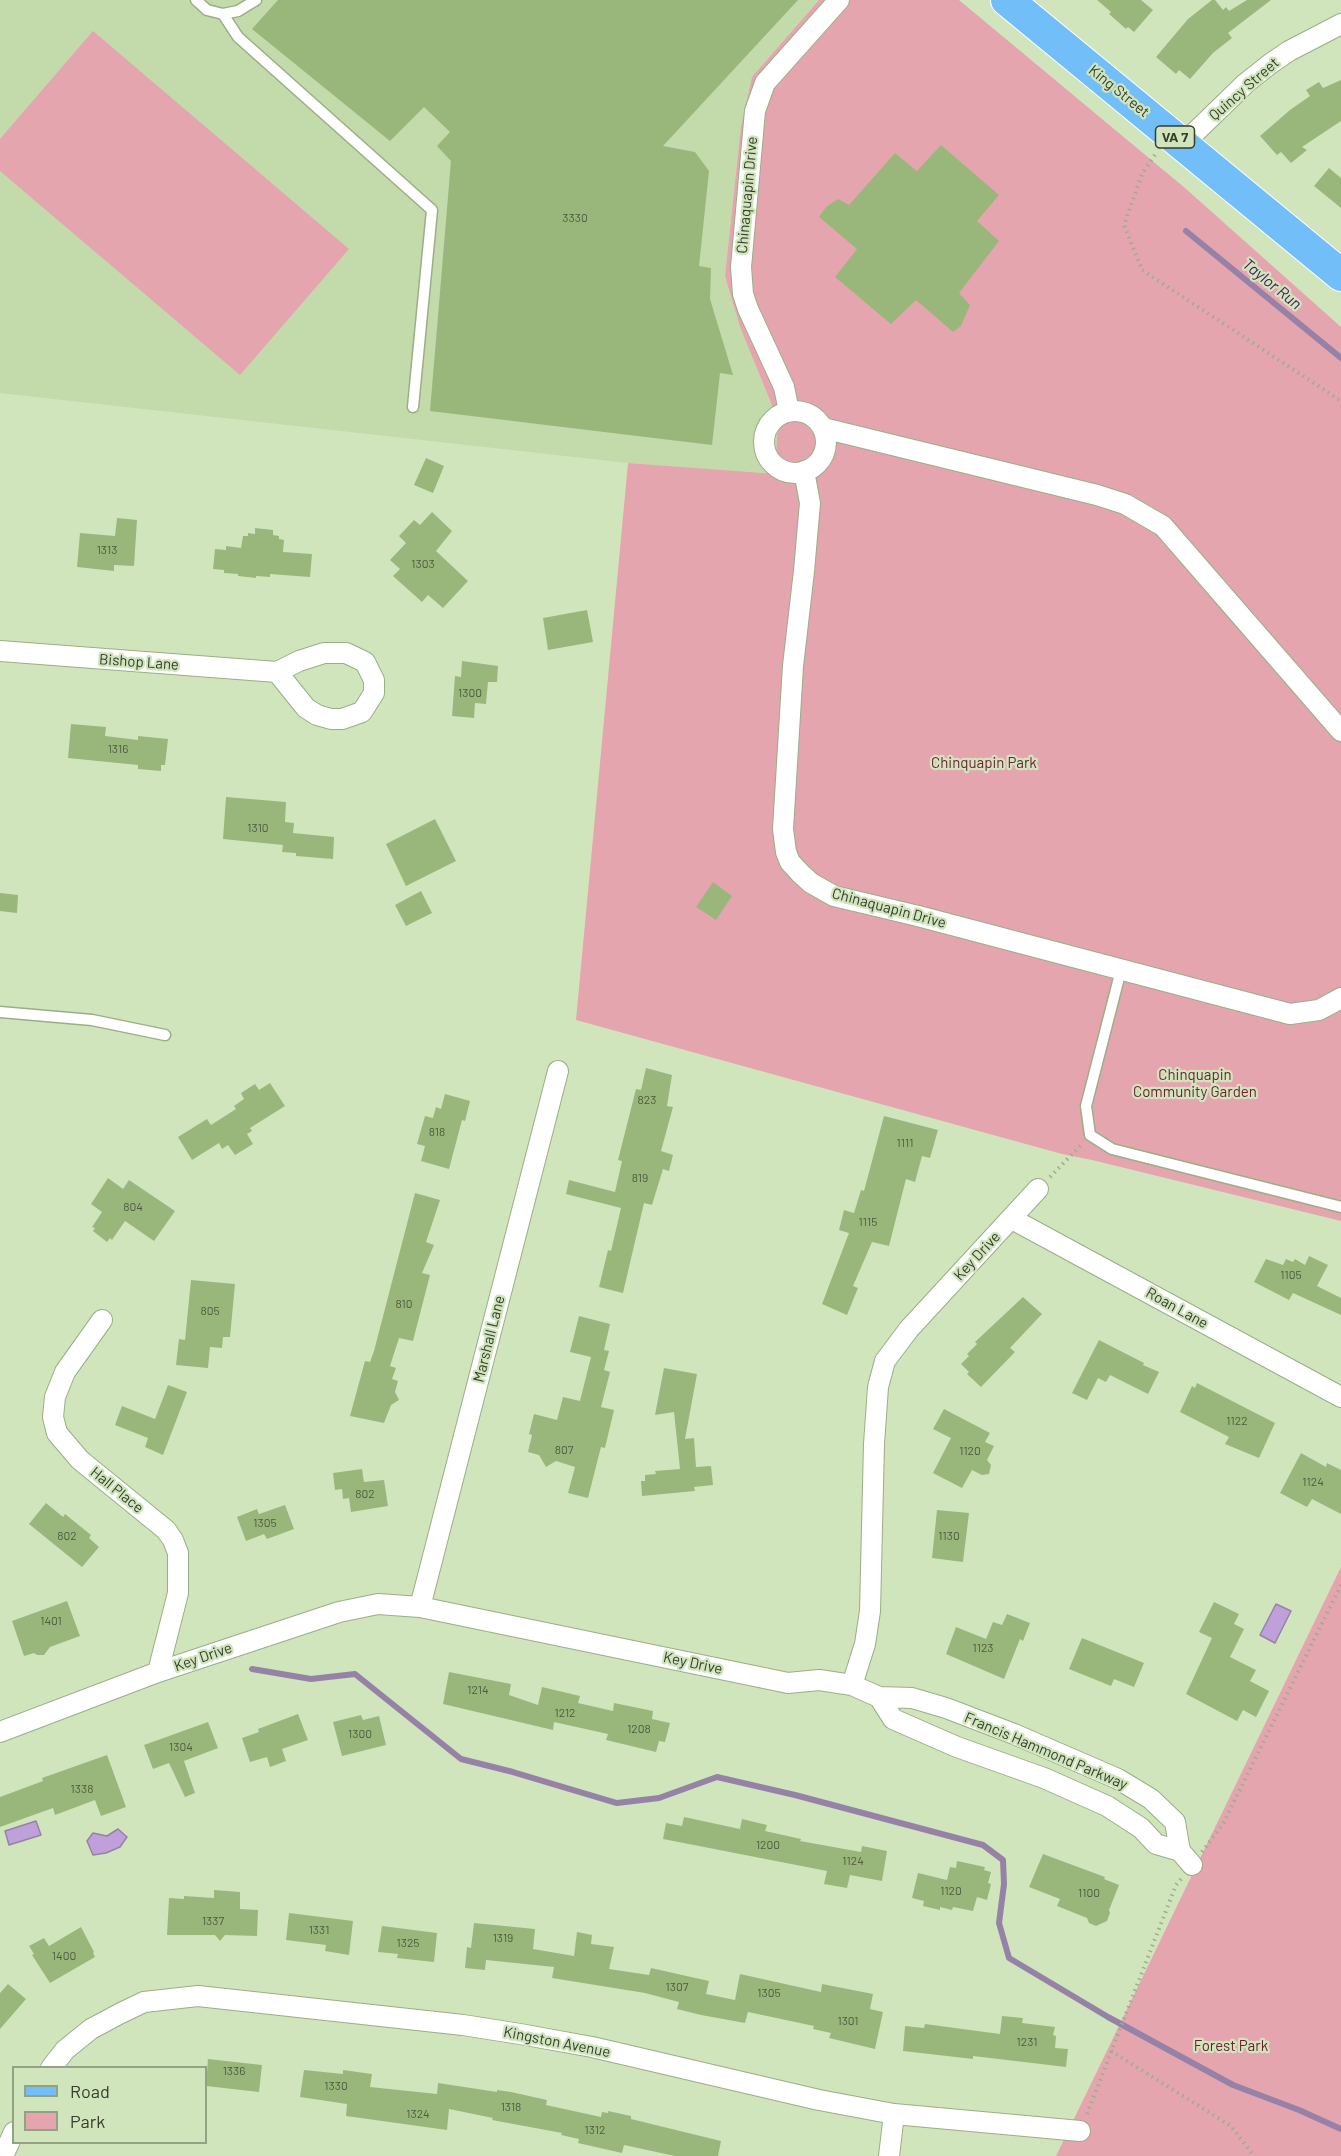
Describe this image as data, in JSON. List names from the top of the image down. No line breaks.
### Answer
{"streets":{"main road":["King Street","VA 7"],"street":["Quincy Street","Chinaquapin Drive","Bishop Lane","Key Drive","Roan Lane","Marshall Lane","Hall Place","Francis Hammond Parkway","Kingston Avenue"]},"crossings":[["Quincy Street","King Street"],["Key Drive","Roan Lane"],["Key Drive","Marshall Lane"],["Key Drive","Hall Place"],["Key Drive","Francis Hammond Parkway"]],"water":["Taylor Run"],"parks":["Chinquapin Park","Chinquapin Community Garden","Forest Park"],"house_numbers":["3330","1313","1303","1300","1316","1310","823","818","1111","819","804","1115","1105","810","805","1122","807","1120","1124","802","1305","802","1130","1401","1123","1214","1212","1208","1300","1304","1338","1200","1124","1120","1100","1337","1331","1319","1325","1400","1307","1305","1301","1231","1336","1330","1318","1324","1312"],"legend":["Road","Park"]}
